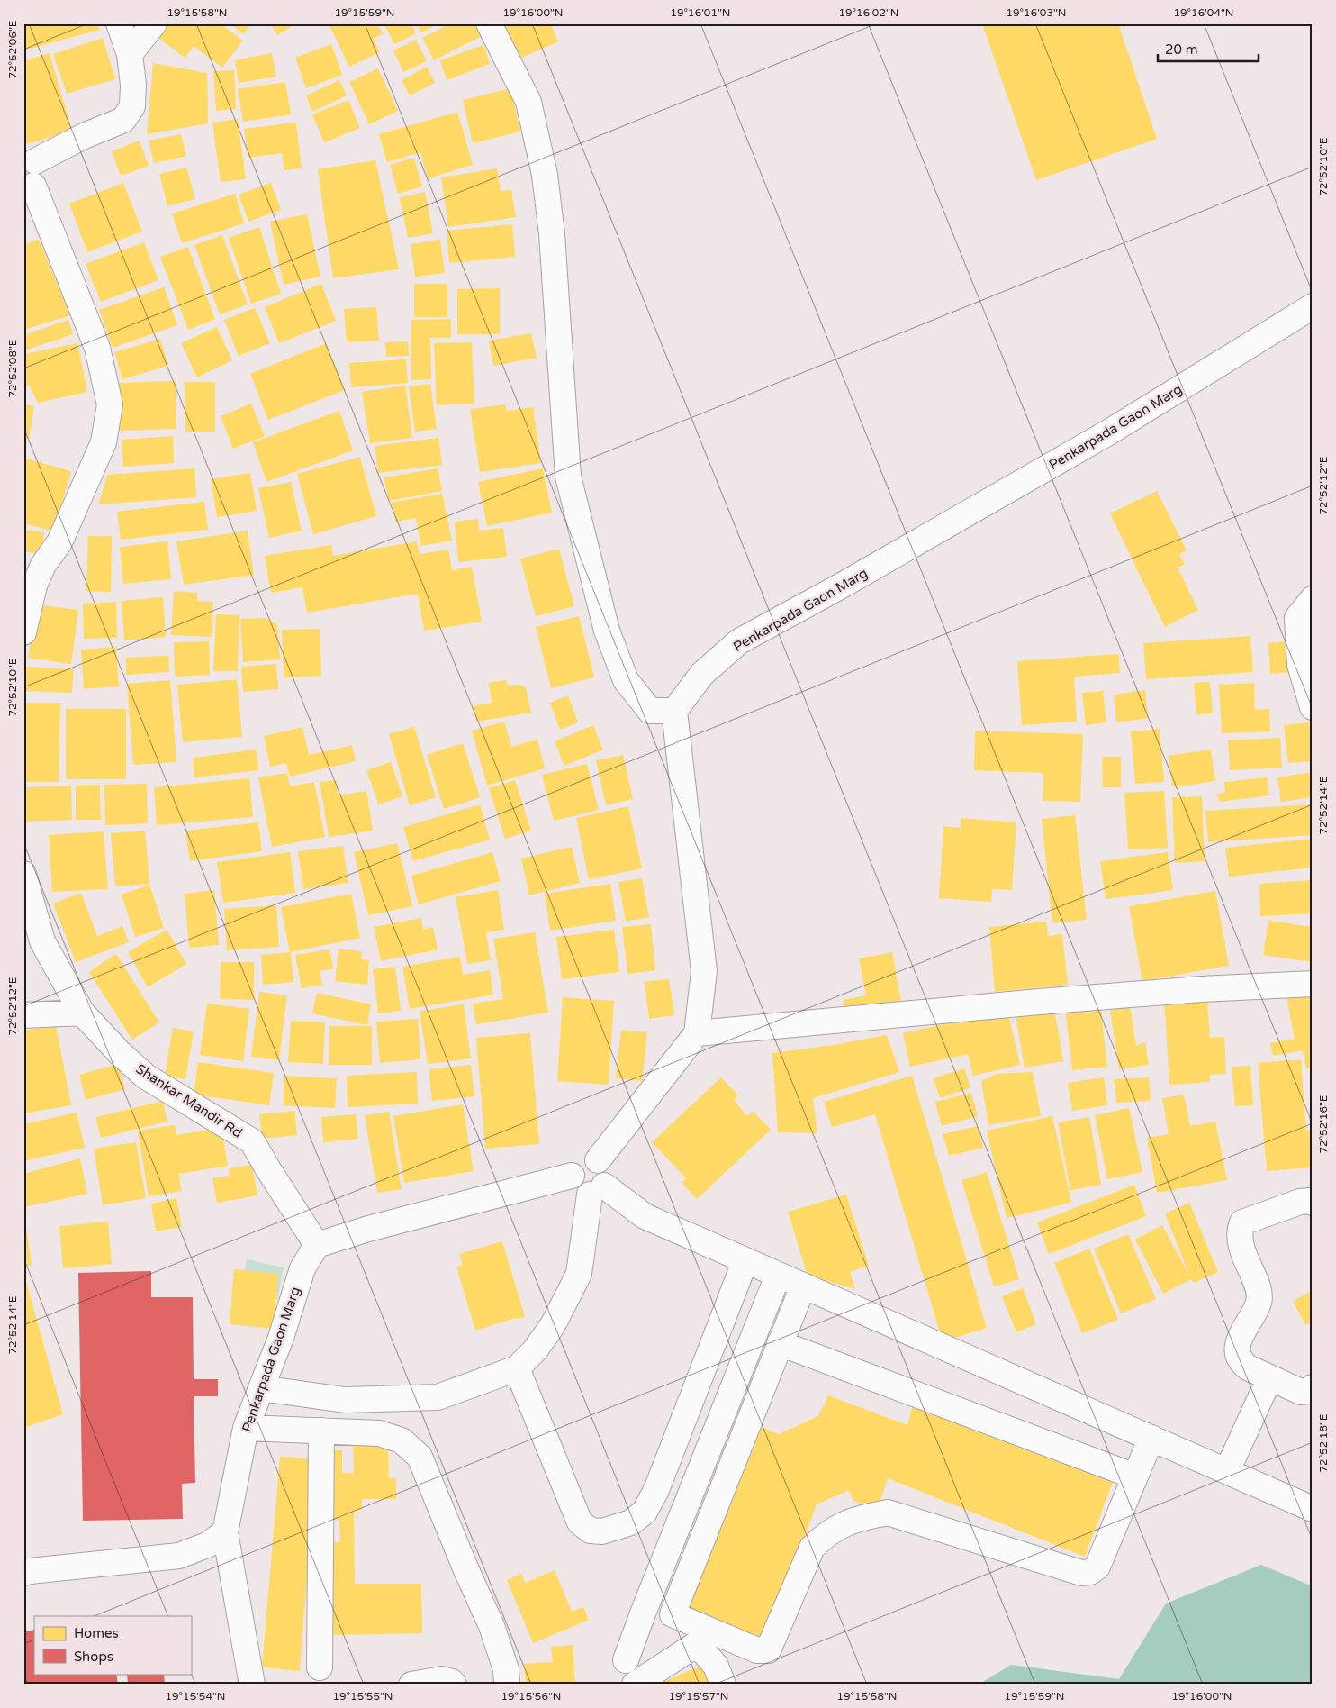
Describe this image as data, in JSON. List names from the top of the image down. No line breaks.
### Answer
{"streets":{"street":["Penkarpada Gaon Marg","Shankar Mandir Rd"]},"crossings":[["Penkarpada Gaon Marg","Shankar Mandir Rd"]],"legend":["Homes","Shops"],"scale_bar":"20 m","coordinates":["19°15'58\"N","19°15'59\"N","19°16'00\"N","19°16'01\"N","19°16'02\"N","19°16'03\"N","19°16'04\"N","72°52'06\"E","72°52'10\"E","72°52'08\"E","72°52'12\"E","72°52'14\"E","72°52'16\"E","72°52'18\"E","19°15'54\"N","19°15'55\"N","19°15'56\"N","19°15'57\"N"]}
